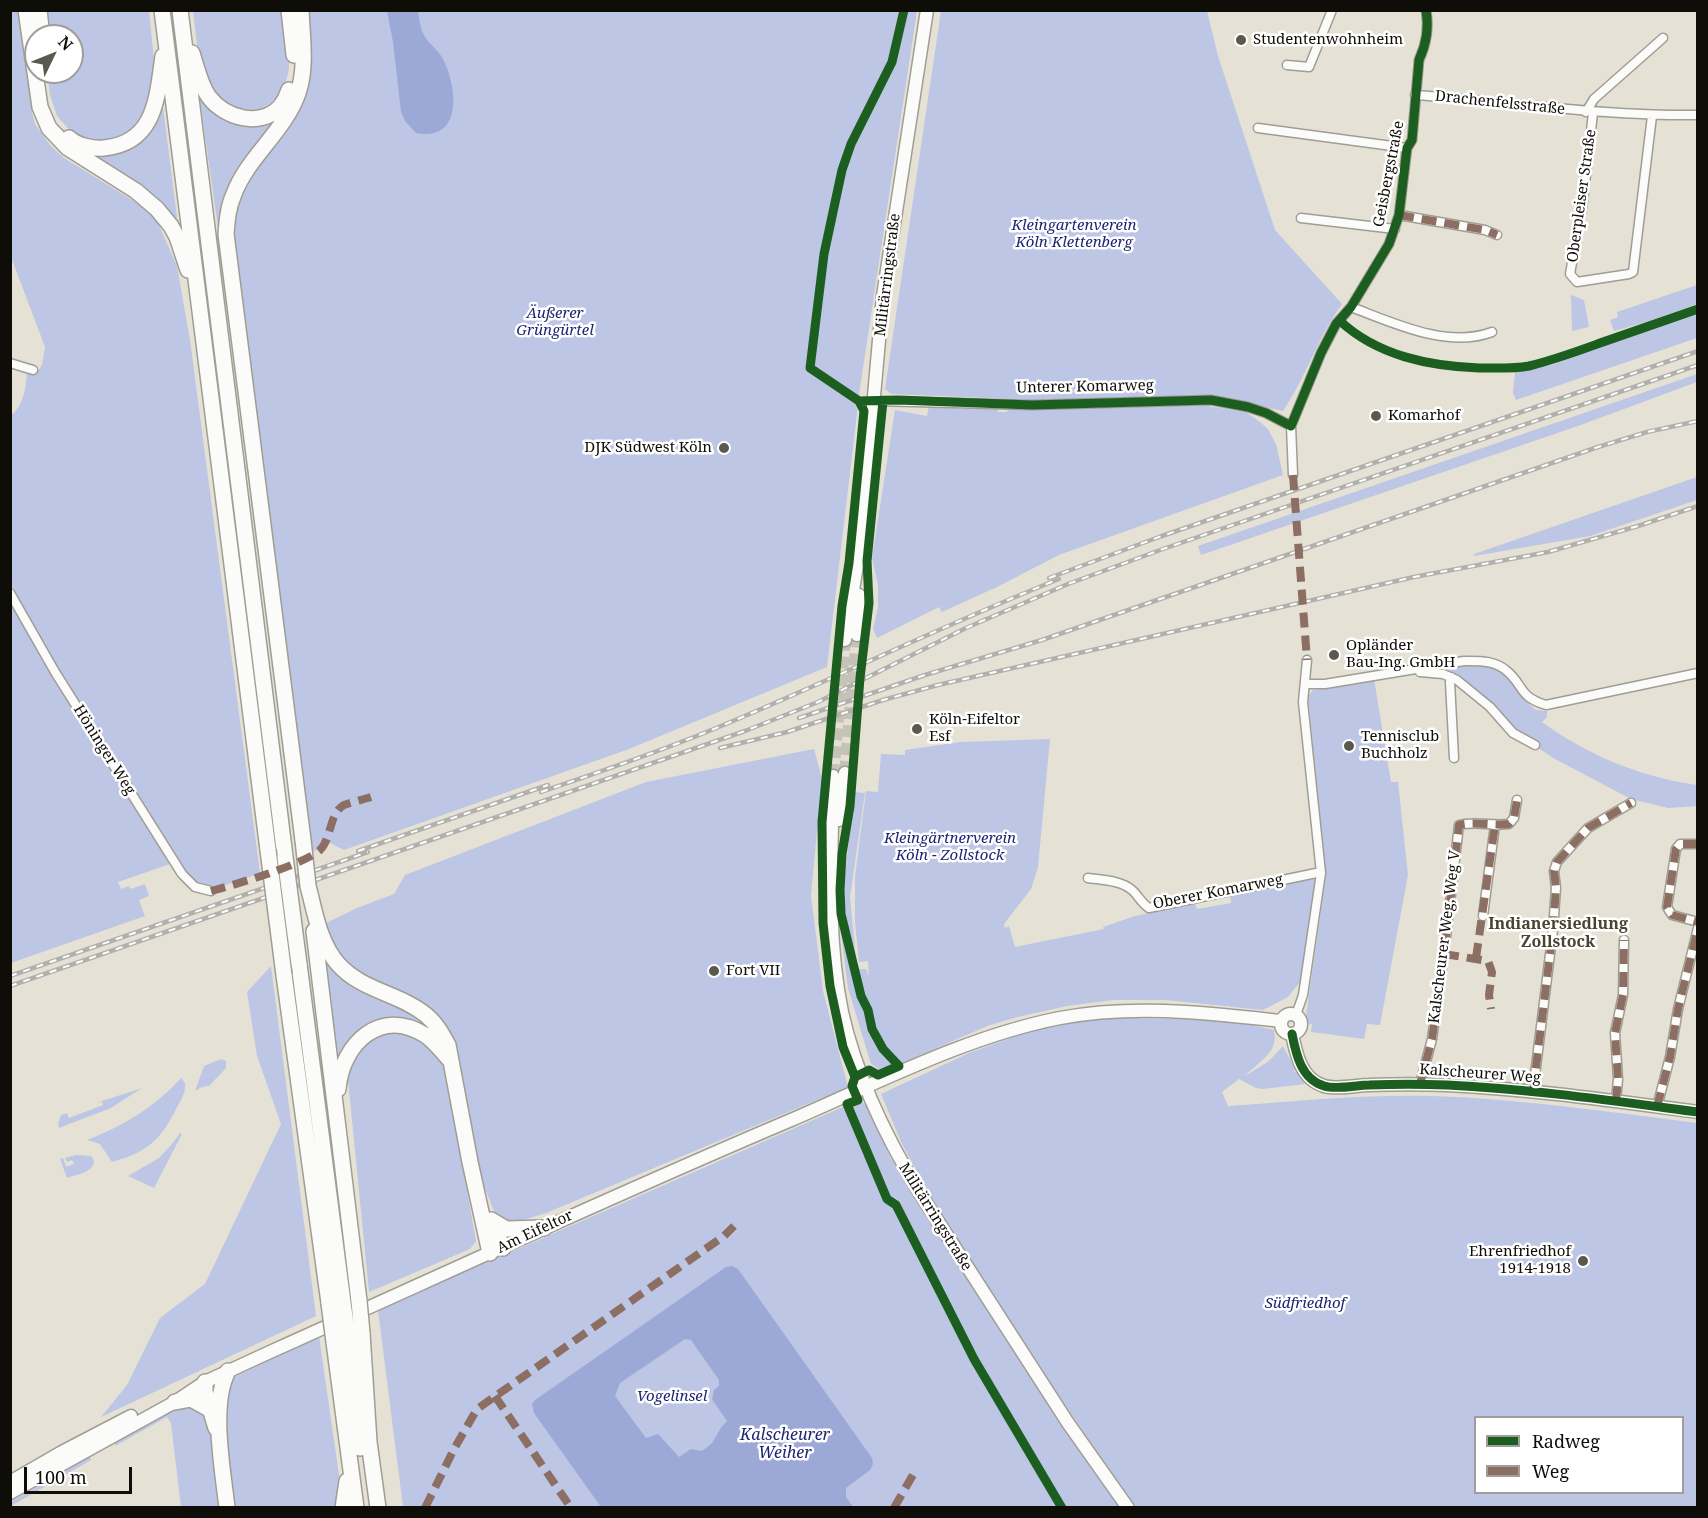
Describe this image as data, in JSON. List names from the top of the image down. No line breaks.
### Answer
{"streets":{"main road":["Militärringstraße","Kalscheurer Weg","Am Eifeltor"],"street":["Drachenfelsstraße","Geisbergstraße","Oberpleiser Straße","Unterer Komarweg","Höninger Weg","Oberer Komarweg","Kalscheurer Weg, Weg V"]},"crossings":[["Drachenfelsstraße","Geisbergstraße"],["Drachenfelsstraße","Oberpleiser Straße"],["Geisbergstraße","Unterer Komarweg"],["Militärringstraße","Unterer Komarweg"],["Militärringstraße","Am Eifeltor"],["Kalscheurer Weg, Weg V","Kalscheurer Weg"]],"districts":["Indianersiedlung Zollstock"],"water":["Kalscheurer Weiher"],"parks":["Kleingartenverein Köln Klettenberg","Äußerer Grüngürtel","Kleingärtnerverein Köln - Zollstock","Südfriedhof","Vogelinsel"],"places":["Studentenwohnheim","Komarhof","DJK Südwest Köln","Opländer Bau-Ing. GmbH","Köln-Eifeltor Esf","Tennisclub Buchholz","Fort VII","Ehrenfriedhof 1914-1918"],"legend":["Radweg","Weg"],"scale_bar":"100 m","north":"top right"}
